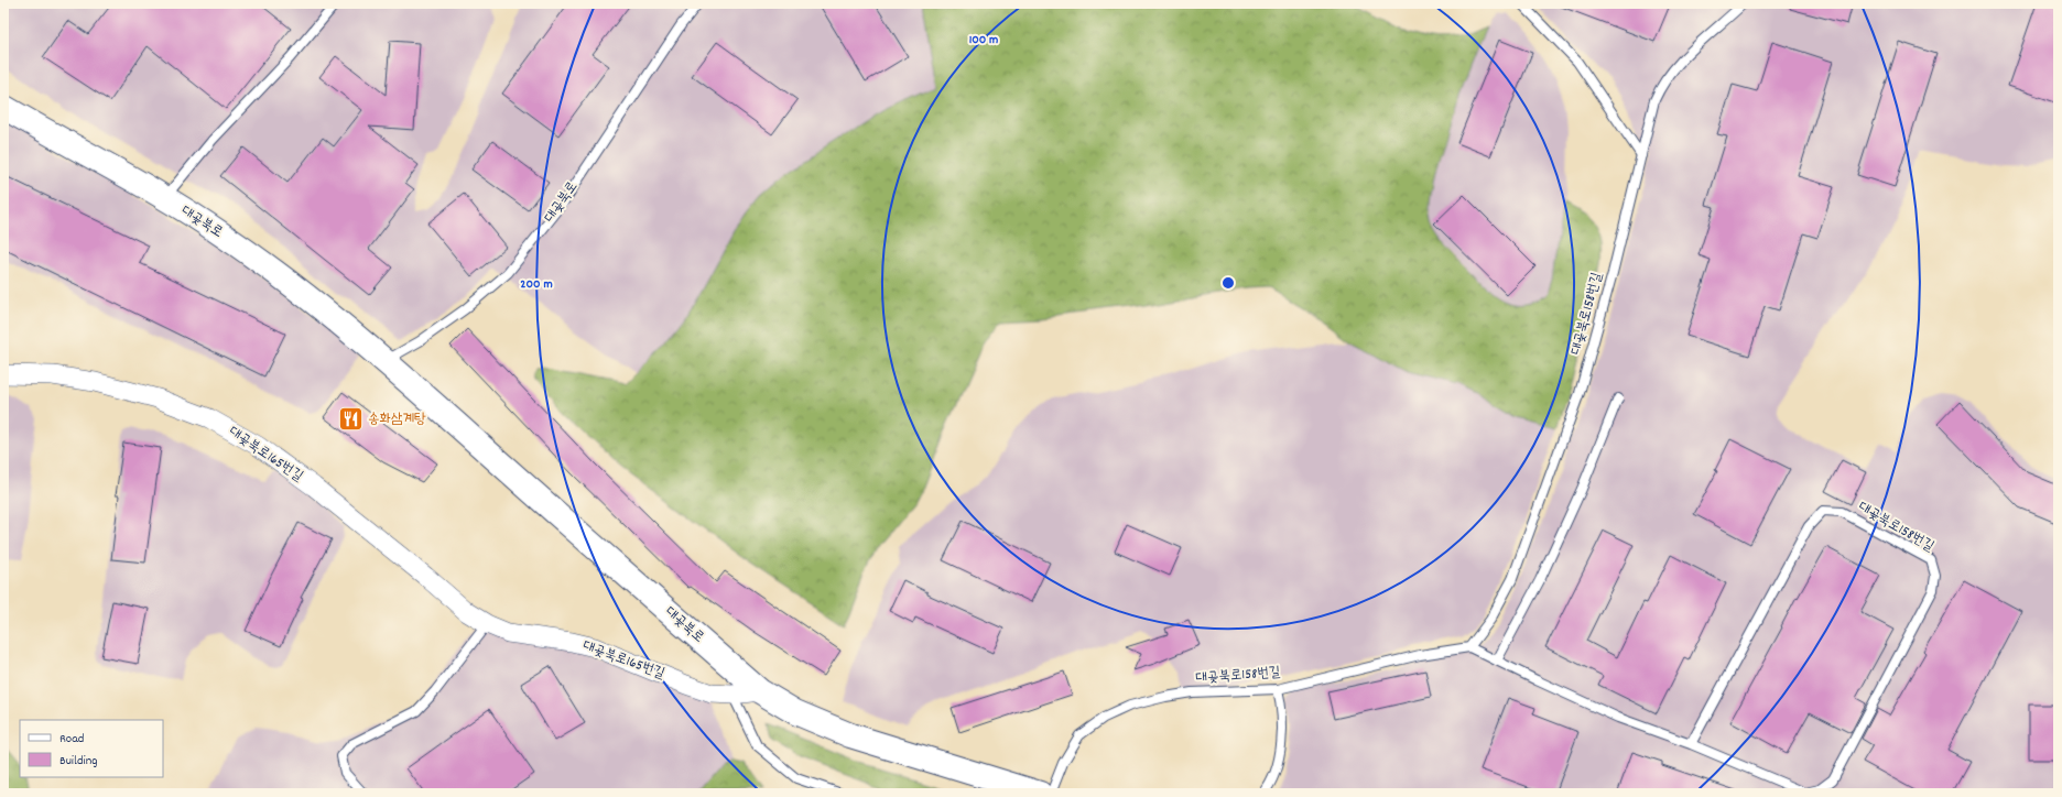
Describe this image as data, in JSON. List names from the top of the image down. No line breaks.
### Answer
{"streets":{"street":["대곶북로","대곶북로165번길"],"lane":["대곶북로158번길"]},"crossings":[["대곶북로","대곶북로165번길"]],"places":{"restaurant":["송화삼계탕"]},"legend":["Road","Building"],"rings":["100 m","200 m"]}
